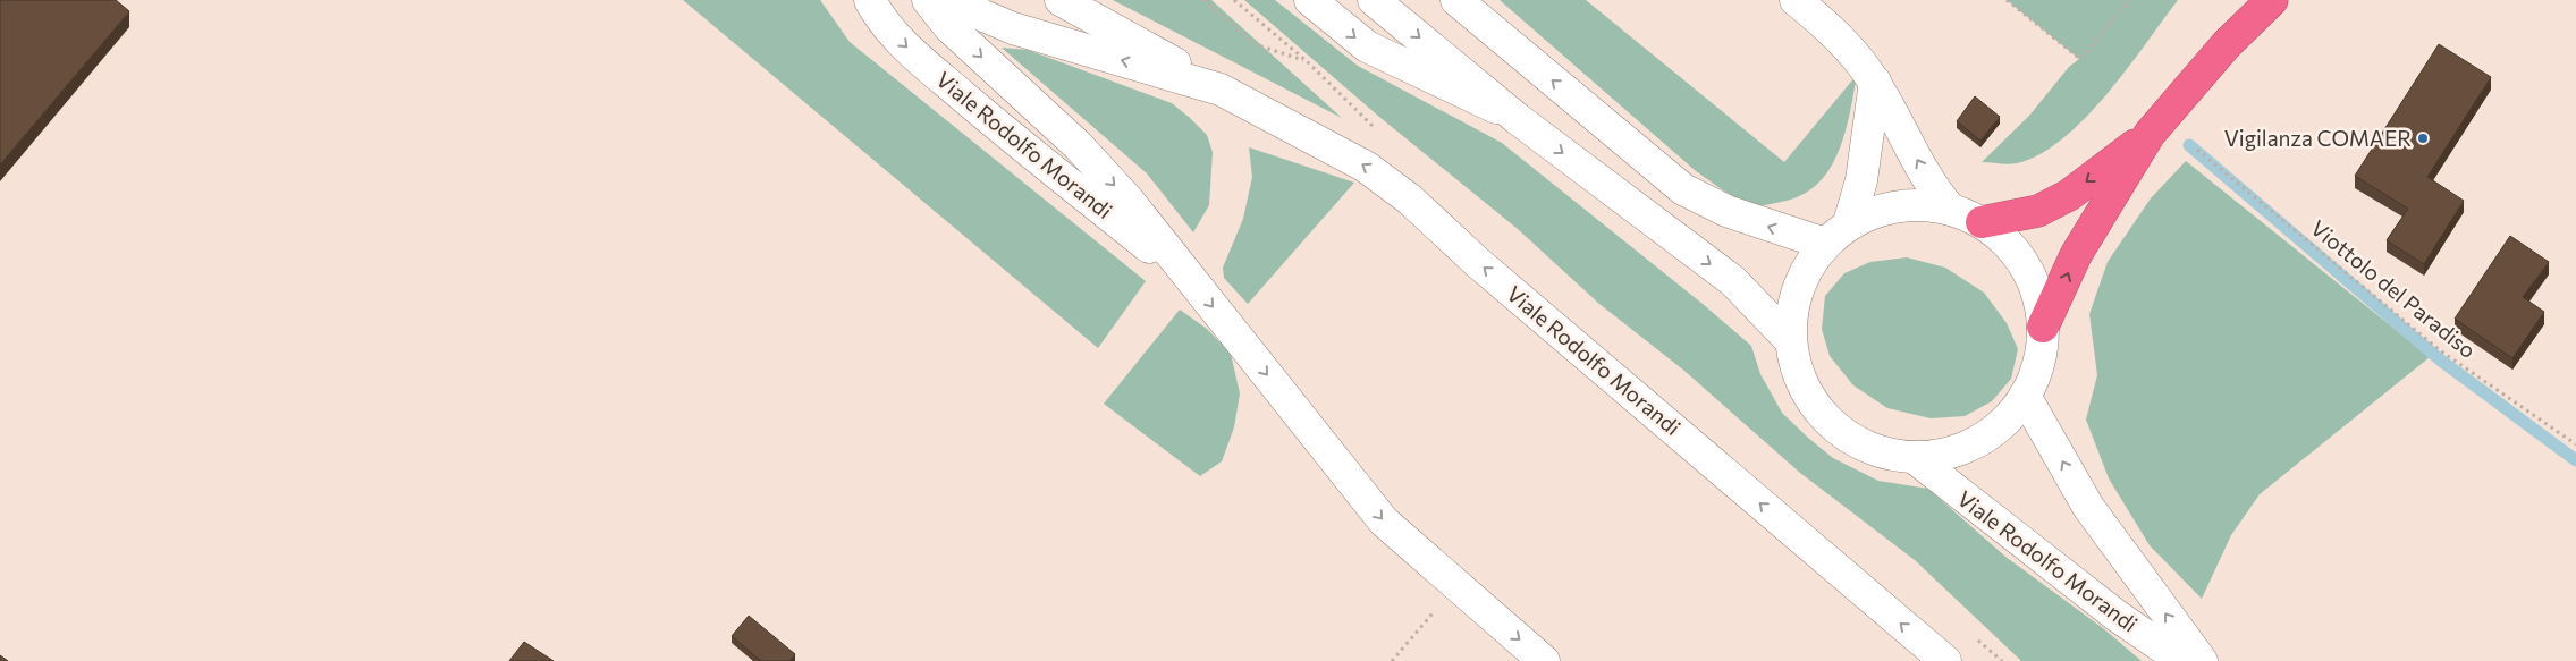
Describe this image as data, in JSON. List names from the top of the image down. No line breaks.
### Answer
{"streets":{"street":["Viale Rodolfo Morandi"],"path":["Viottolo del Paradiso"]},"places":["Vigilanza COMAER"]}
